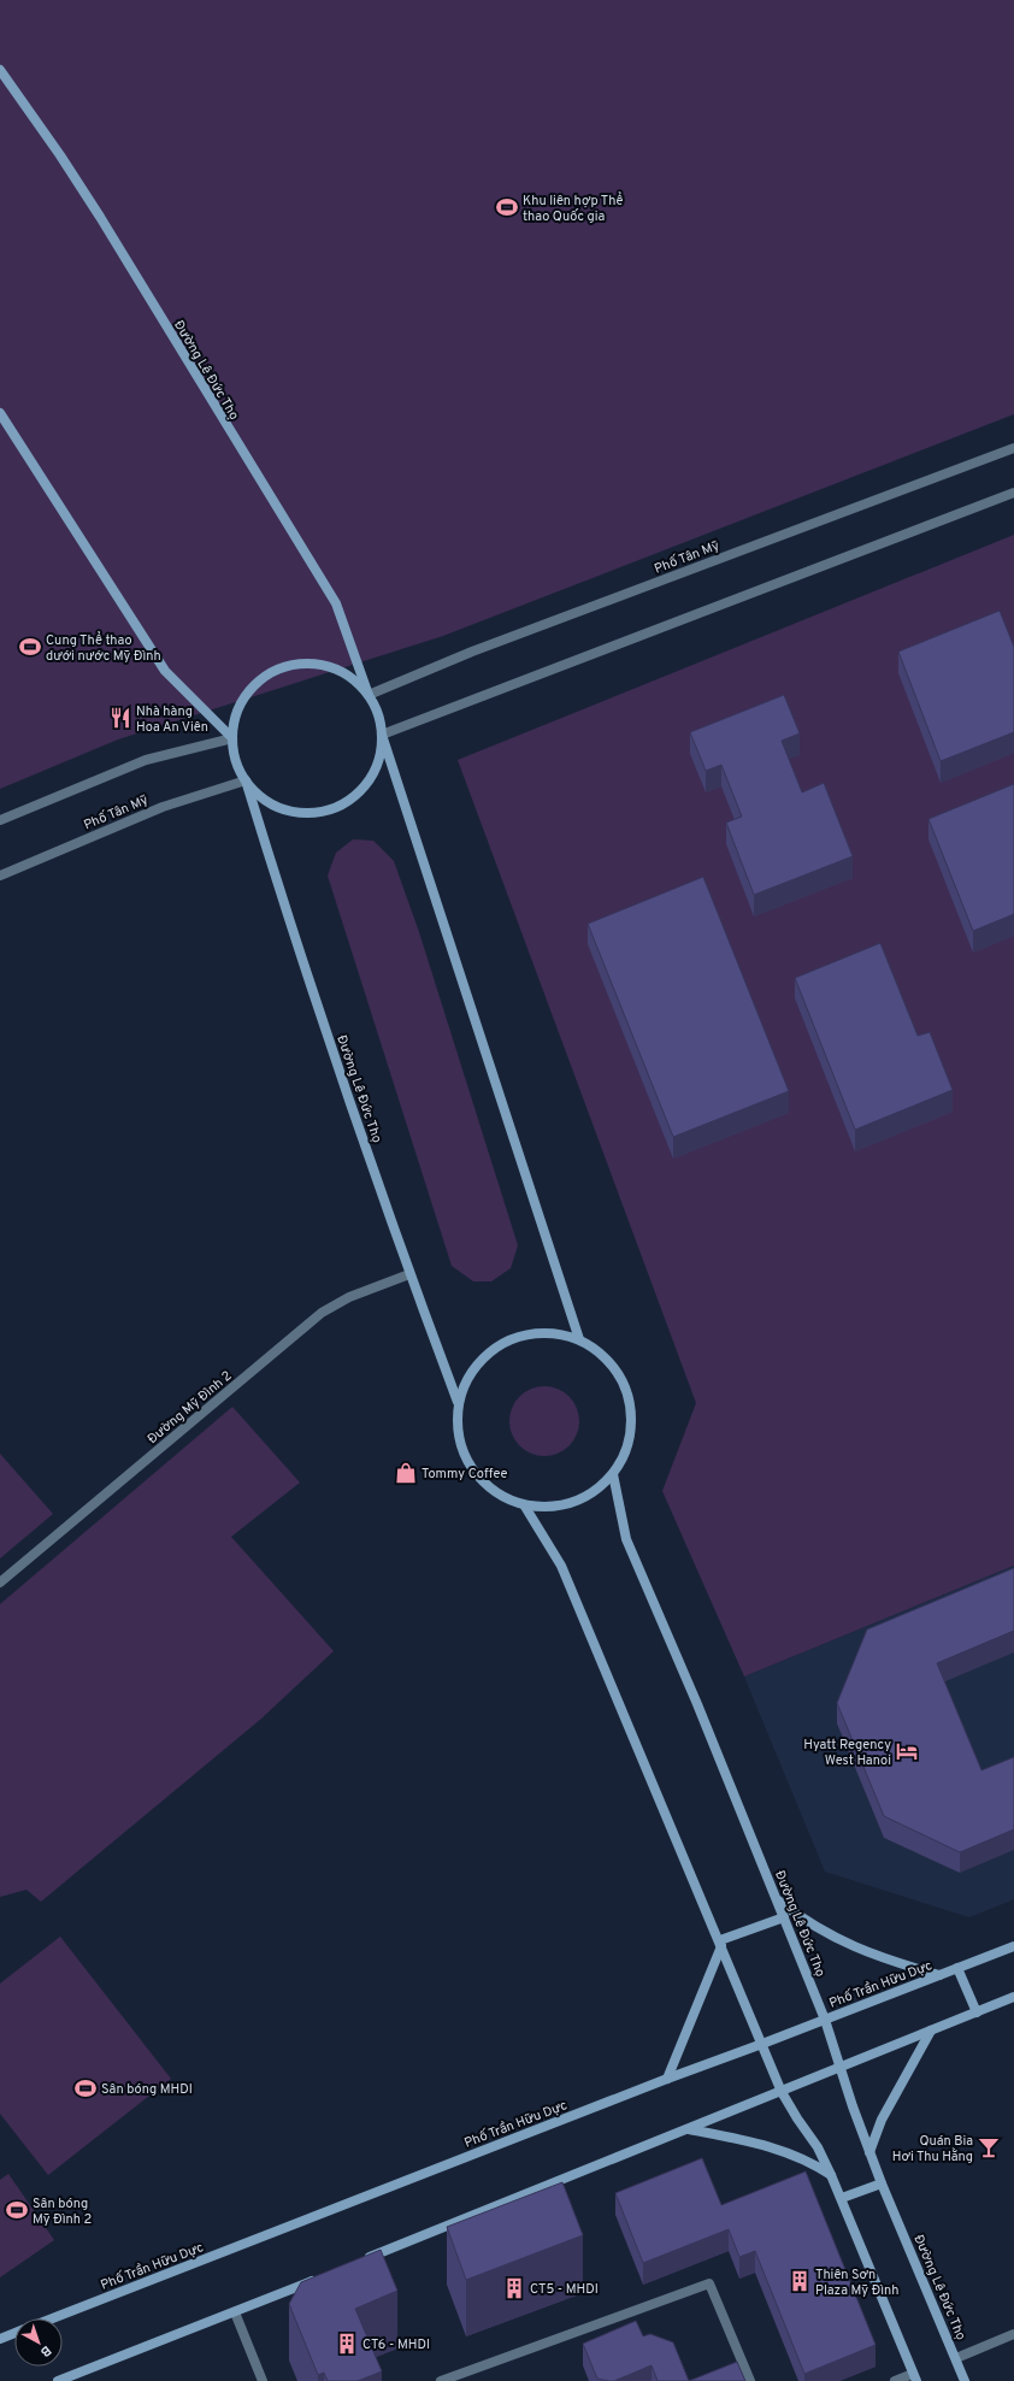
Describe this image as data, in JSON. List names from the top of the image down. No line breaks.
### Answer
{"streets":{"main road":["Đường Lê Đức Thọ","Phố Trần Hữu Dực"],"street":["Phố Tân Mỹ","Đường Mỹ Đình 2"]},"crossings":[["Đường Lê Đức Thọ","Phố Tân Mỹ"],["Đường Lê Đức Thọ","Đường Mỹ Đình 2"],["Đường Lê Đức Thọ","Phố Trần Hữu Dực"]],"places":{"sports":["Khu liên hợp Thể thao Quốc gia","Cung Thể thao dưới nước Mỹ Đình","Sân bóng MHDI","Sân bóng Mỹ Đình 2"],"restaurant":["Nhà hàng Hoa An Viên"],"shop":["Tommy Coffee"],"hotel":["Hyatt Regency West Hanoi"],"bar":["Quán Bia Hơi Thu Hằng"],"building":["Thiên Sơn Plaza Mỹ Đình","CT5 - MHDI","CT6 - MHDI"]},"north":"bottom right"}
